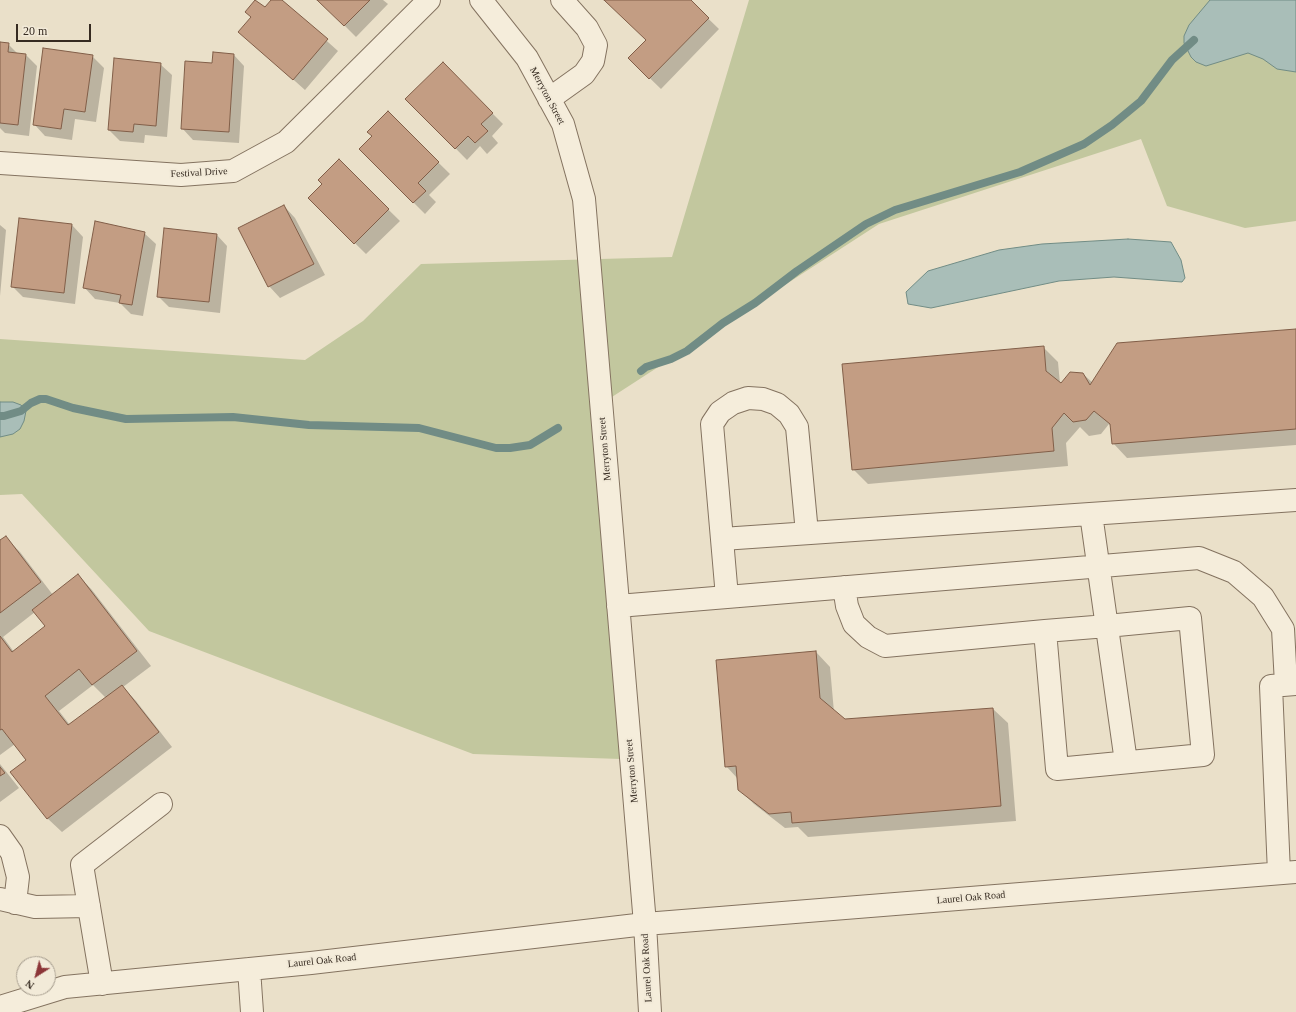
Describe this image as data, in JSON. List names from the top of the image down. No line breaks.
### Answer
{"streets":{"street":["Merryton Street","Festival Drive","Laurel Oak Road"]},"crossings":[["Merryton Street","Laurel Oak Road"]],"scale_bar":"20 m","north":"bottom left"}
